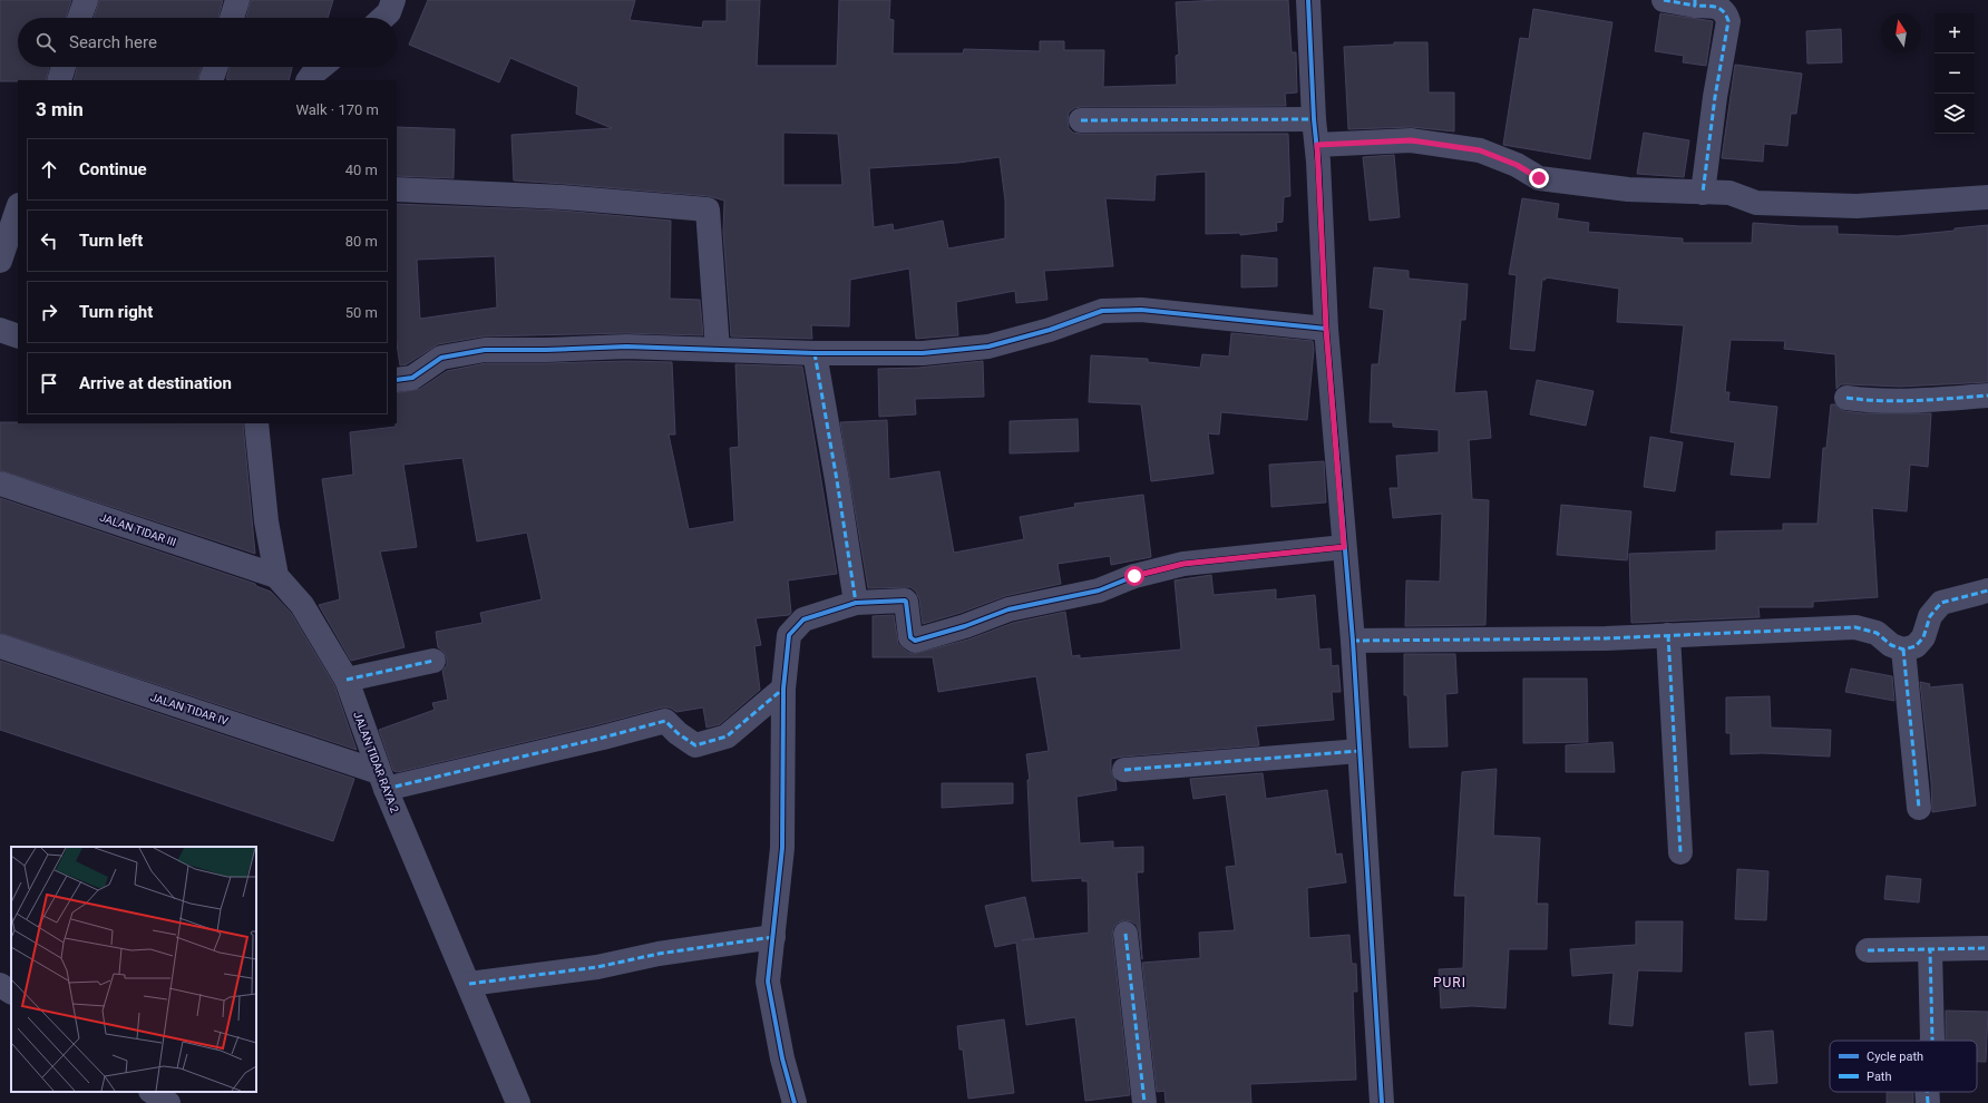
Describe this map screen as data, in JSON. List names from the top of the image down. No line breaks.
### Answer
{"streets":{"street":["JALAN TIDAR III","JALAN TIDAR IV","JALAN TIDAR RAYA 2"]},"crossings":[["JALAN TIDAR III","JALAN TIDAR RAYA 2"],["JALAN TIDAR IV","JALAN TIDAR RAYA 2"]],"districts":["PURI"],"legend":["Cycle path","Path"],"north":"top","page":{"map_buttons":["+","−"],"search":"Search here","heading":["3 min","Walk · 170 m"],"list":[["Continue","40 m"],["Turn left","80 m"],["Turn right","50 m"],"Arrive at destination"]}}
